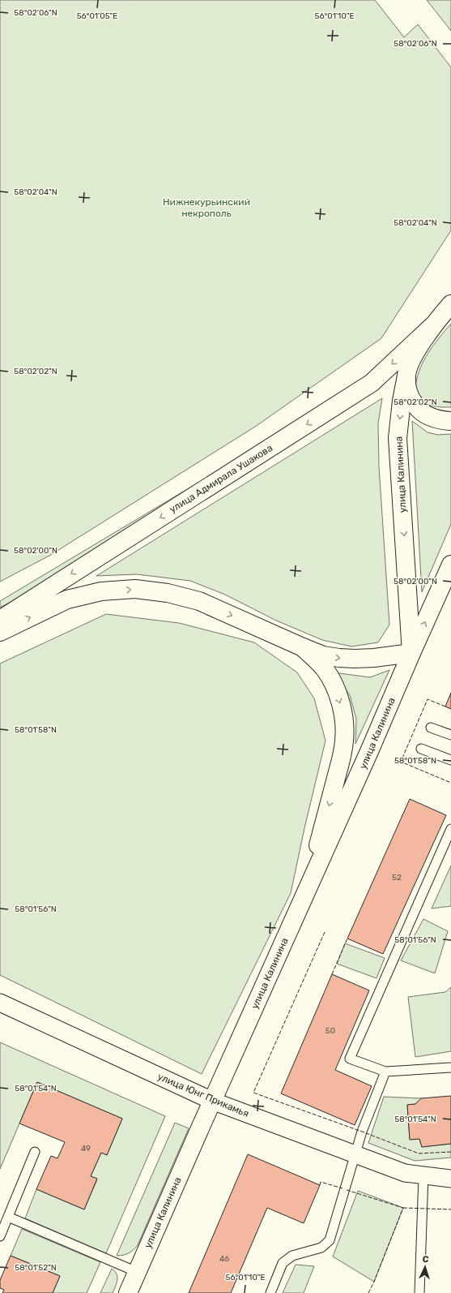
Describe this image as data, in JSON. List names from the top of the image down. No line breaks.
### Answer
{"streets":{"main road":["улица Калинина","улица Адмирала Ушакова"],"street":["улица Юнг Прикамья"]},"crossings":[["улица Калинина","улица Адмирала Ушакова"],["улица Калинина","улица Юнг Прикамья"]],"one_way":["улица Адмирала Ушакова"],"parks":["Нижнекурьинский некрополь"],"house_numbers":["52","50","49","46"],"north":"top","coordinates":["58°02'06\"N","56°01'05\"E","56°01'10\"E","58°02'04\"N","58°02'02\"N","58°02'00\"N","58°01'58\"N","58°01'56\"N","58°01'54\"N","58°01'52\"N"]}
